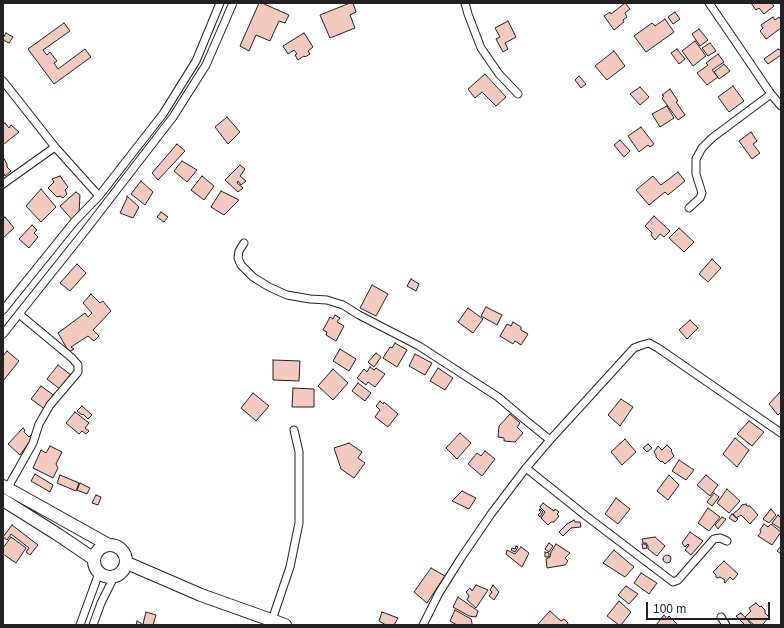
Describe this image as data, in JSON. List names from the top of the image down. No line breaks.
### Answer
{"scale_bar":"100 m"}
